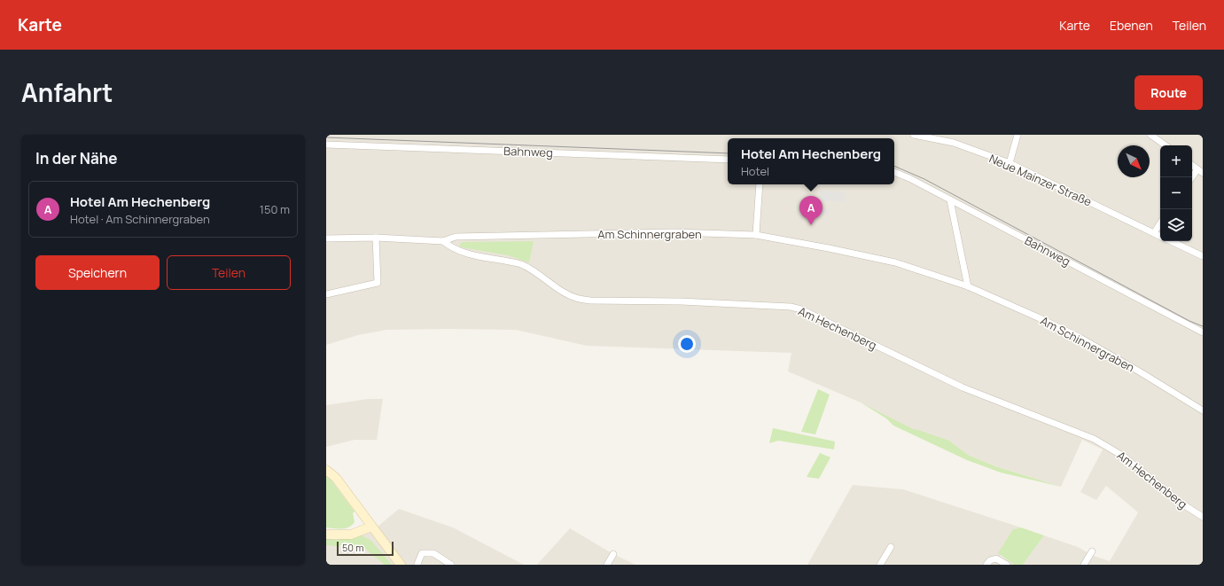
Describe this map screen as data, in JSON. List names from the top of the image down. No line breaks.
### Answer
{"streets":{"street":["Bahnweg","Neue Mainzer Straße","Am Schinnergraben","Am Hechenberg"]},"crossings":[["Am Schinnergraben","Am Hechenberg"]],"scale_bar":"50 m","north":"bottom right","page":{"header":"Karte","nav":["Karte","Ebenen","Teilen"],"title":"Anfahrt","buttons":["Route",["Speichern","Teilen"]],"heading":"In der Nähe","popup":["Hotel Am Hechenberg","Hotel"],"map_buttons":["+","−"],"list":[{"mark":"A","name":"Hotel Am Hechenberg","note":"Hotel · Am Schinnergraben","value":"150 m"}],"pins":"A","scale":"50 m"}}
